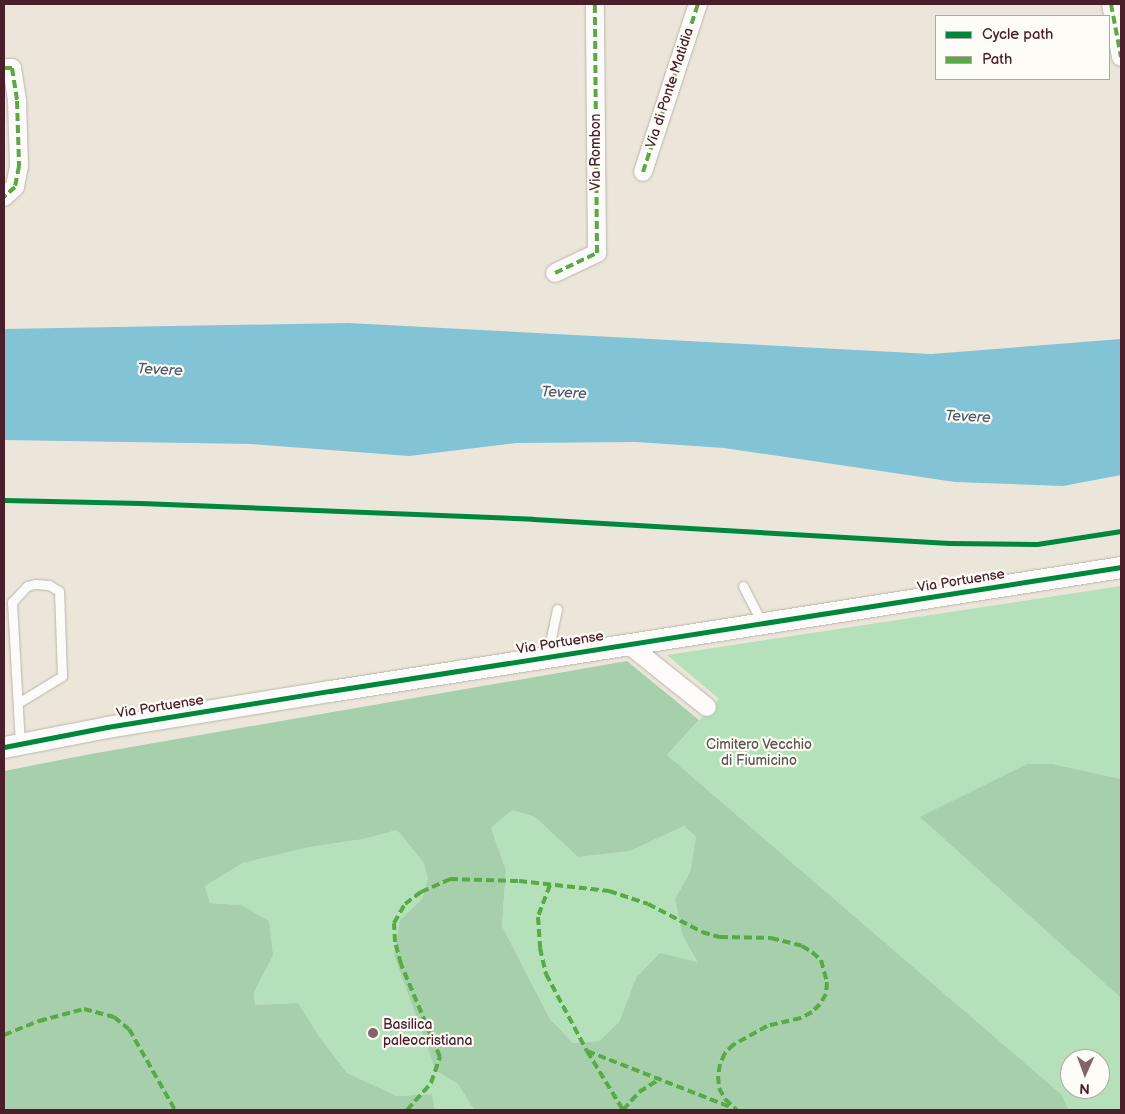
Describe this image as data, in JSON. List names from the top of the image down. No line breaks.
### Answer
{"streets":{"street":["Via di Ponte Matidia","Via Rombon","Via Portuense"]},"water":["Tevere"],"parks":["Cimitero Vecchio di Fiumicino"],"places":["Basilica paleocristiana"],"legend":["Cycle path","Path"],"north":"bottom"}
